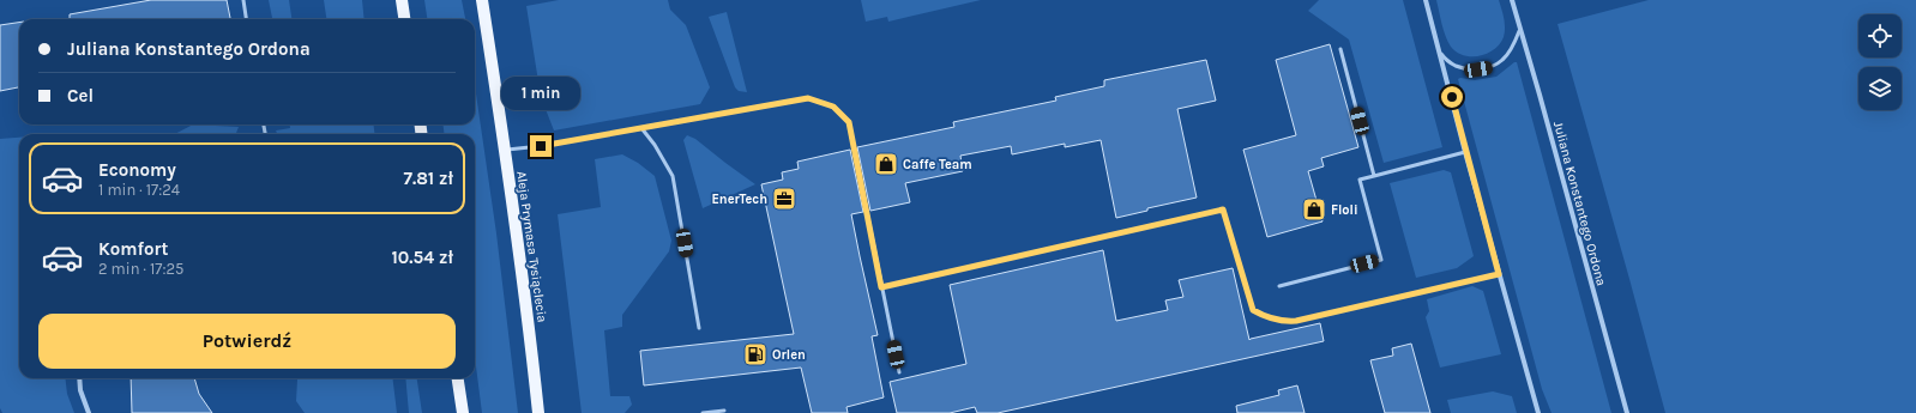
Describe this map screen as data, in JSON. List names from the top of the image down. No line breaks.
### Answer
{"streets":{"main road":["Aleja Prymasa Tysiąclecia"],"street":["Juliana Konstantego Ordona"]},"places":{"shop":["Caffe Team","Floli"],"office":["EnerTech"],"fuel station":["Orlen"]},"page":{"banner":["Juliana Konstantego Ordona","Cel"],"bubble":"1 min","list":[{"name":"Economy","note":"1 min · 17:24","value":"7.81 zł"},{"name":"Komfort","note":"2 min · 17:25","value":"10.54 zł"}],"buttons":"Potwierdź"}}
